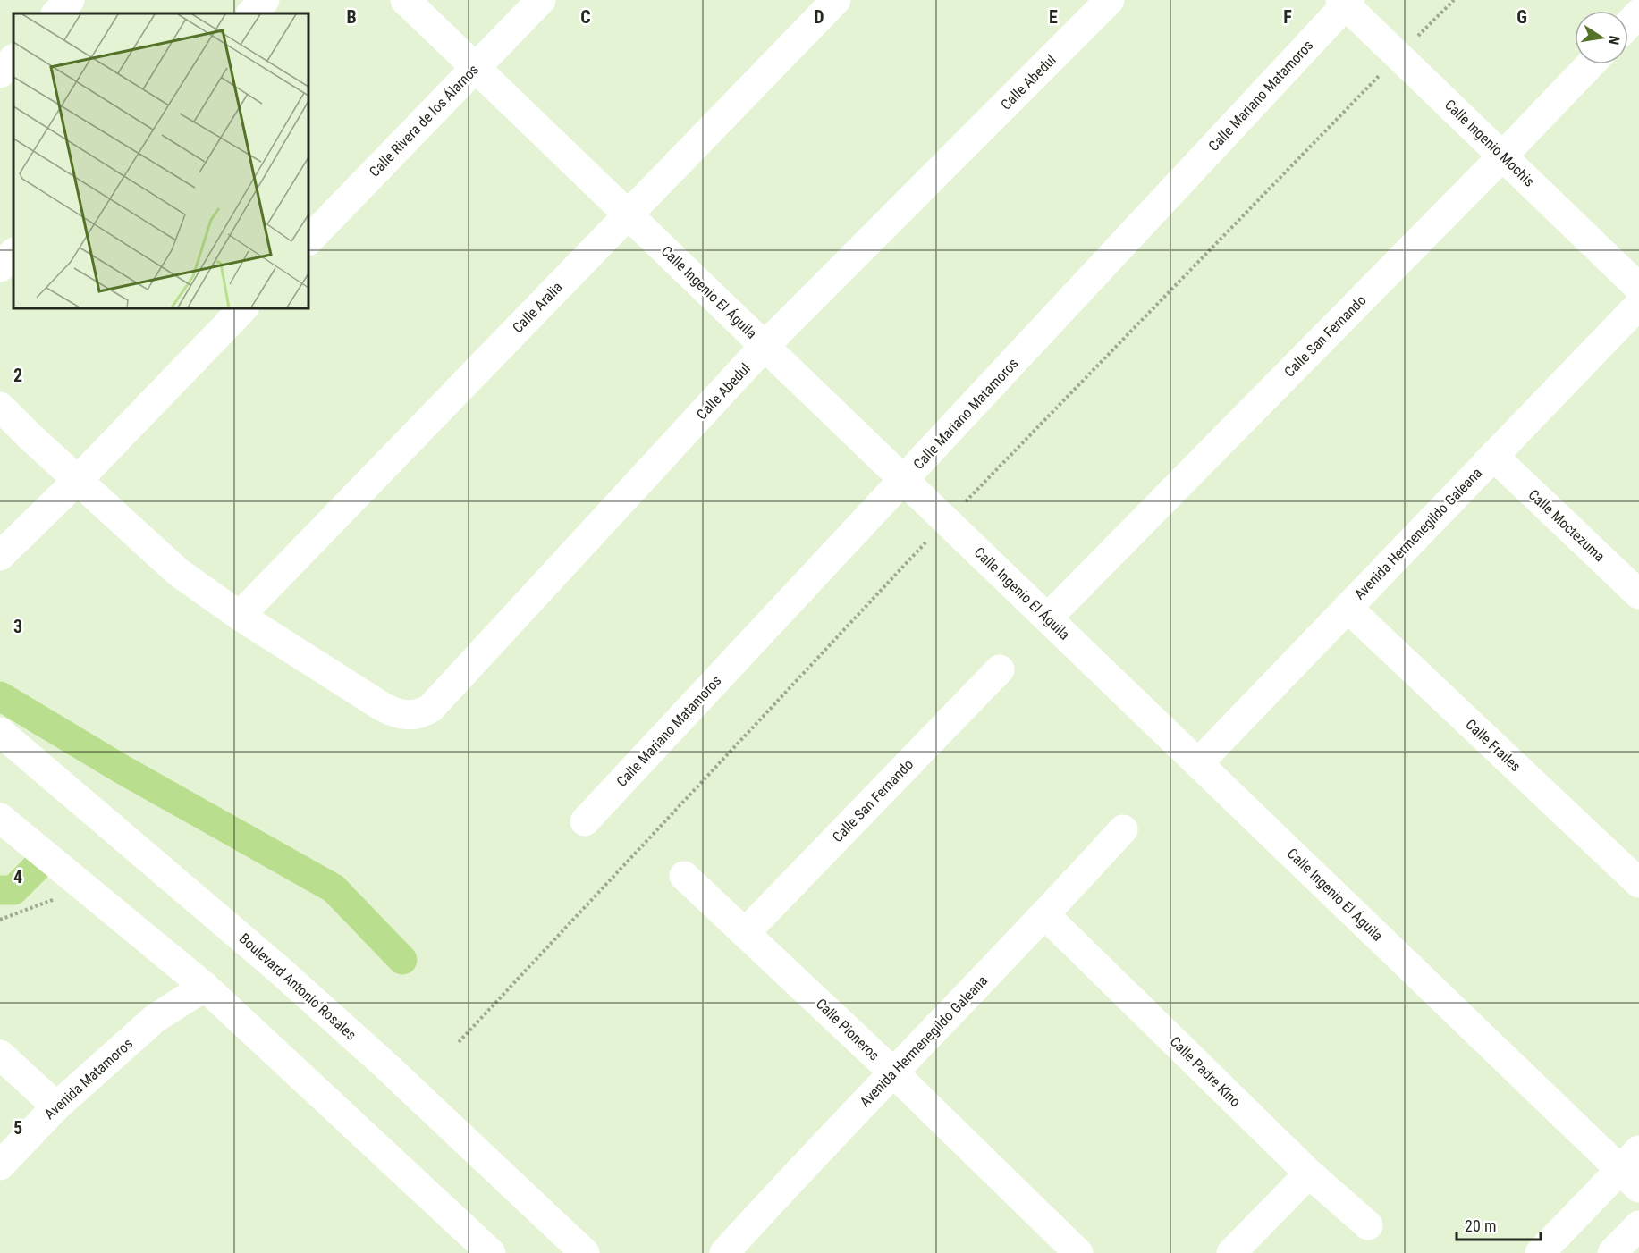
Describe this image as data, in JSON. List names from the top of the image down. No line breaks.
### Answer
{"streets":{"street":["Calle Abedul","Calle Mariano Matamoros","Calle Rivera de los Álamos","Calle Ingenio Mochis","Calle Ingenio El Águila","Calle Aralia","Calle San Fernando","Calle Moctezuma","Avenida Hermenegildo Galeana","Calle Frailes","Boulevard Antonio Rosales","Calle Pioneros","Calle Padre Kino","Avenida Matamoros"]},"crossings":[["Calle Abedul","Calle Ingenio El Águila"],["Calle Abedul","Calle Aralia"],["Calle Mariano Matamoros","Calle Ingenio Mochis"],["Calle Mariano Matamoros","Calle Ingenio El Águila"],["Calle Rivera de los Álamos","Calle Ingenio El Águila"],["Calle Ingenio Mochis","Calle San Fernando"],["Calle Ingenio El Águila","Calle Aralia"],["Calle Ingenio El Águila","Calle San Fernando"],["Calle Ingenio El Águila","Avenida Hermenegildo Galeana"],["Calle San Fernando","Calle Pioneros"],["Calle Moctezuma","Avenida Hermenegildo Galeana"],["Avenida Hermenegildo Galeana","Calle Frailes"],["Avenida Hermenegildo Galeana","Calle Pioneros"],["Avenida Hermenegildo Galeana","Calle Padre Kino"]],"scale_bar":"20 m","north":"right","grid":{"columns":["B","C","D","E","F","G"],"rows":["2","3","4","5"]}}
